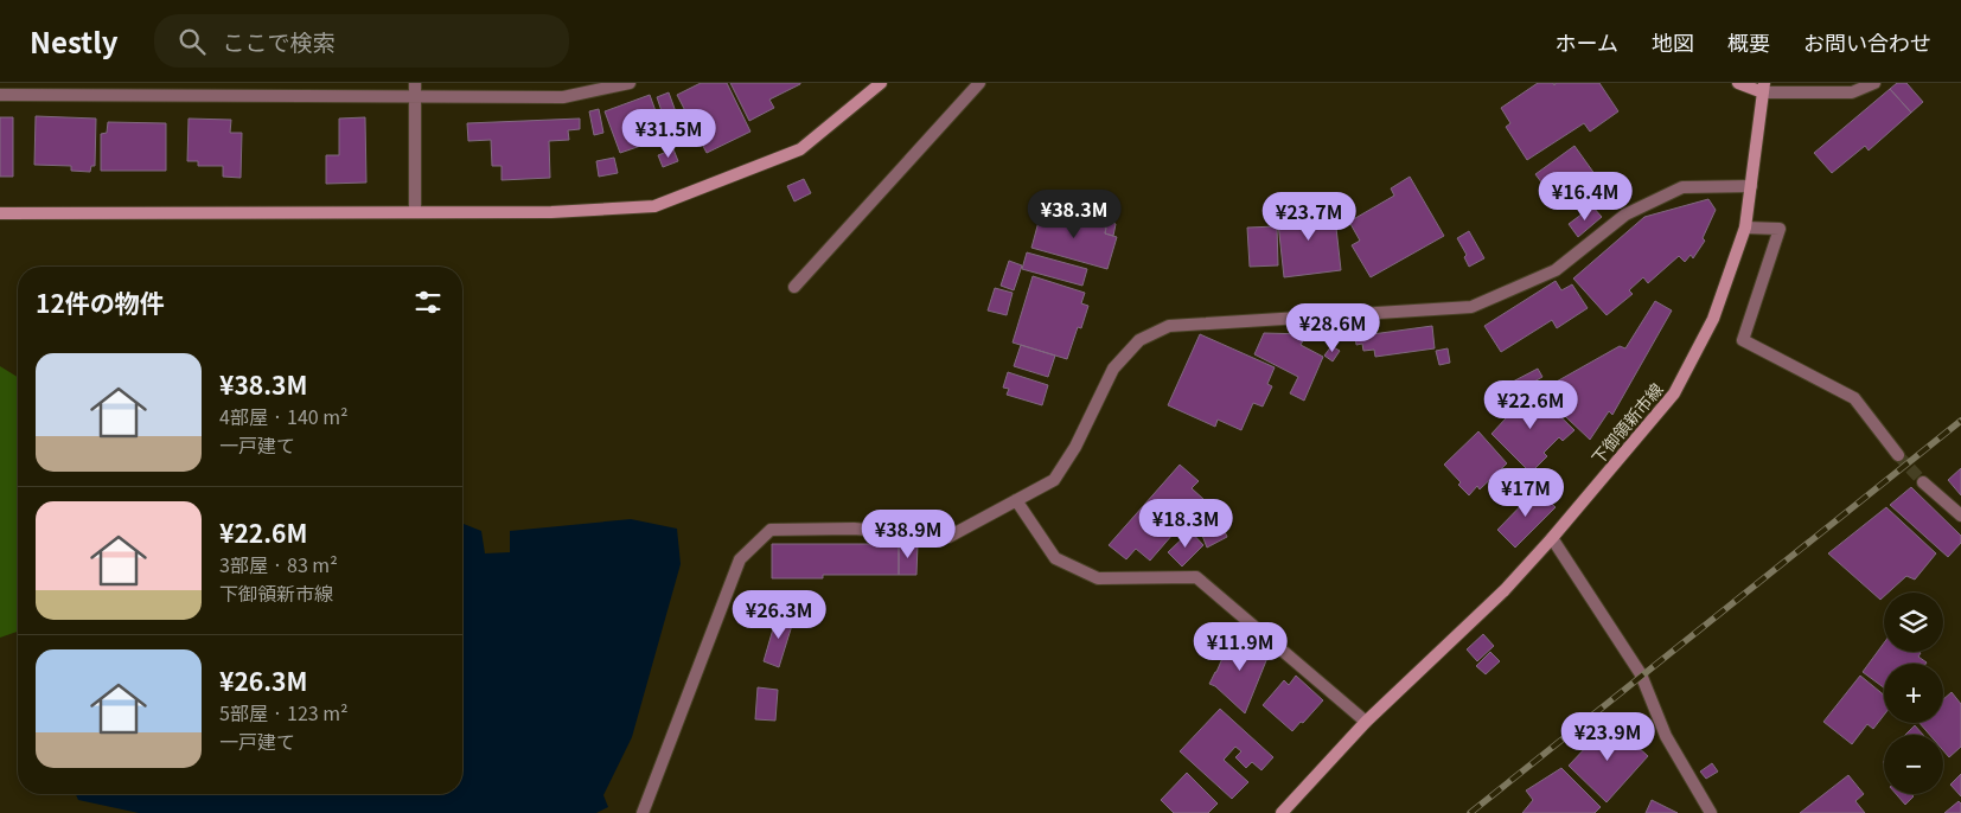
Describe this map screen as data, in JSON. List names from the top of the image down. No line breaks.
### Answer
{"streets":{"street":["下御領新市線"]},"page":{"header":"Nestly","search":"ここで検索","nav":["ホーム","地図","概要","お問い合わせ"],"price":["¥31.5M","¥16.4M","¥38.3M","¥23.7M","¥28.6M","¥22.6M","¥17M","¥18.3M","¥38.9M","¥26.3M","¥11.9M","¥23.9M"],"heading":"12件の物件","list":[{"name":"¥38.3M","note":"4部屋 · 140 m² · 一戸建て"},{"name":"¥22.6M","note":"3部屋 · 83 m² · 下御領新市線"},{"name":"¥26.3M","note":"5部屋 · 123 m² · 一戸建て"}],"map_buttons":["+","−"]}}
